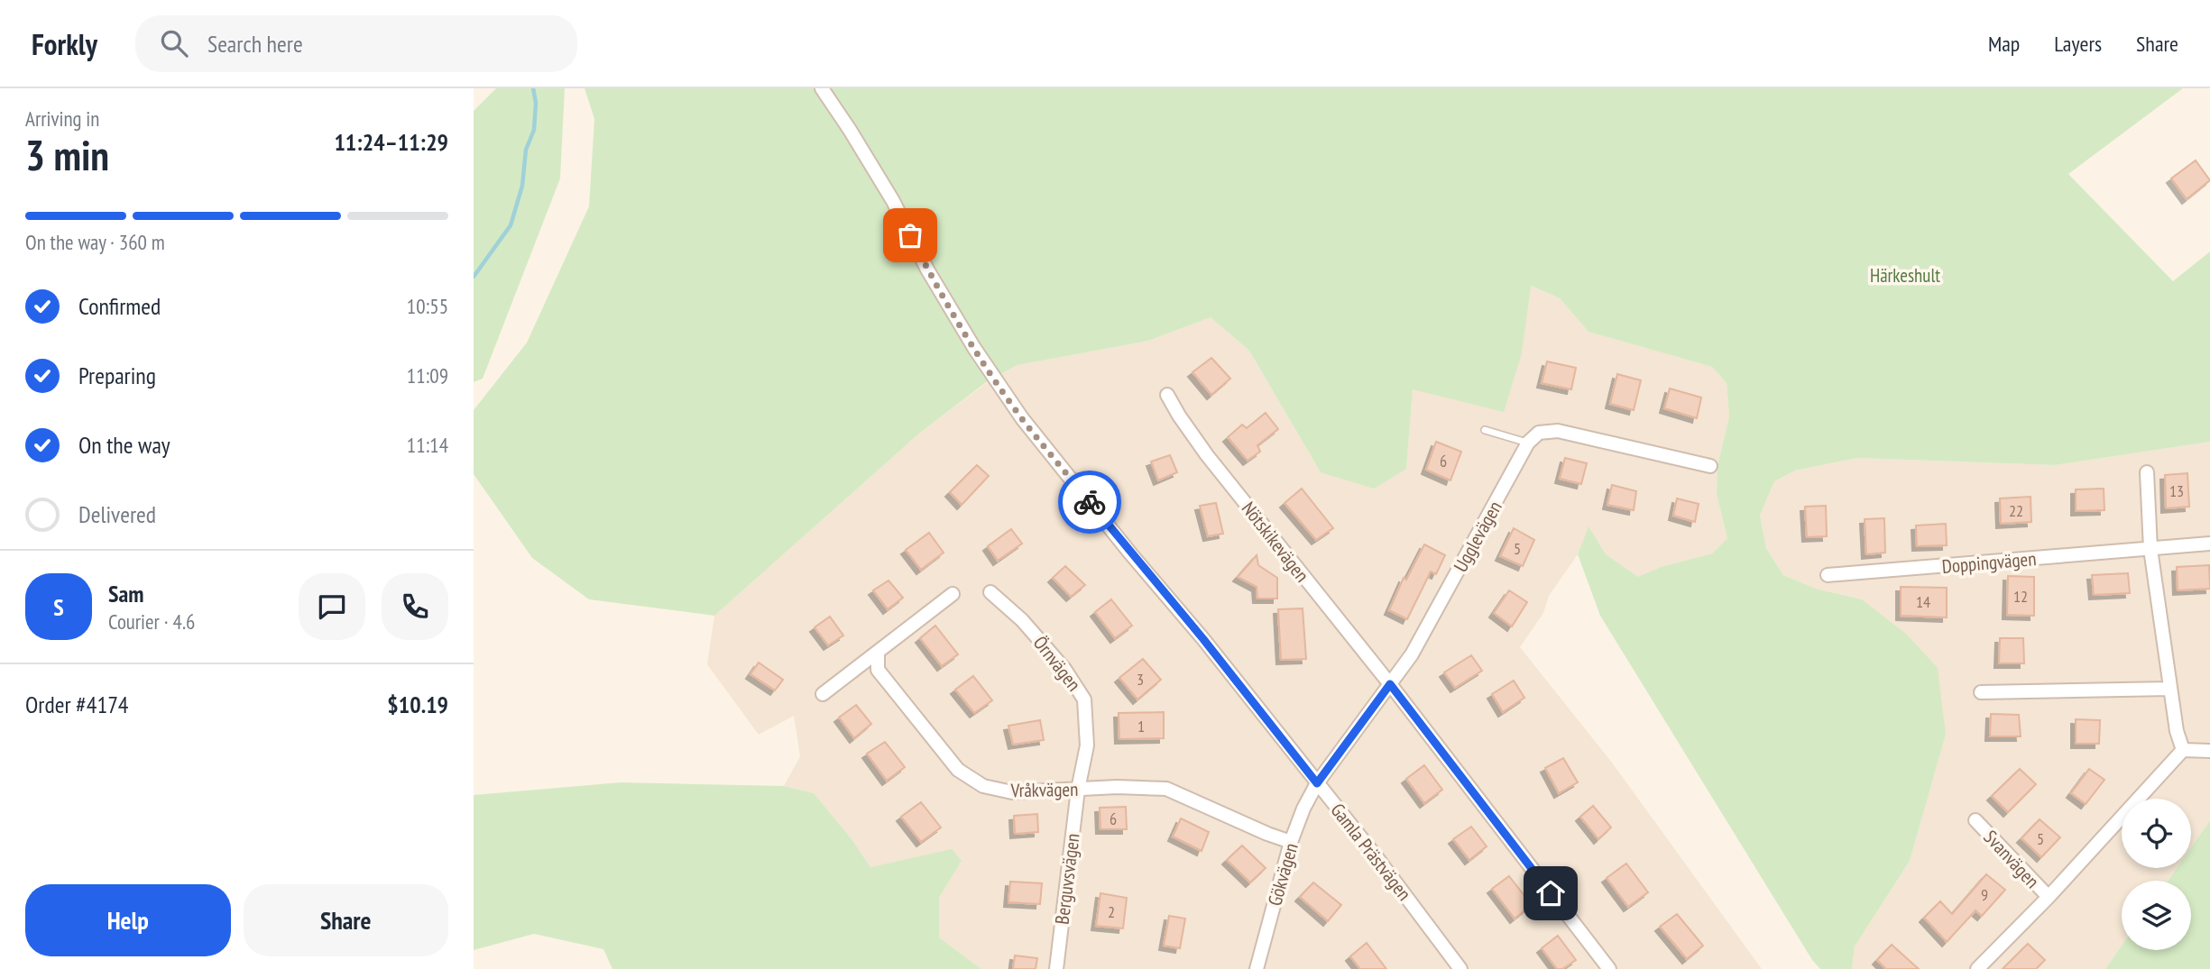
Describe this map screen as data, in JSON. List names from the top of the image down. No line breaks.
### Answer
{"streets":{"street":["Ugglevägen","Nötskikevägen","Doppingvägen","Örnvägen","Vråkvägen","Gamla Prästvägen","Svanvägen","Gökvägen","Berguvsvägen"]},"crossings":[["Ugglevägen","Nötskikevägen"],["Ugglevägen","Gamla Prästvägen"],["Ugglevägen","Gökvägen"],["Örnvägen","Vråkvägen"],["Örnvägen","Berguvsvägen"],["Vråkvägen","Gökvägen"],["Vråkvägen","Berguvsvägen"],["Gamla Prästvägen","Gökvägen"]],"parks":["Härkeshult"],"house_numbers":["6","13","22","5","12","14","3","1","6","5","9","2"],"page":{"header":"Forkly","search":"Search here","nav":["Map","Layers","Share"],"heading":["3 min","Arriving in","11:24–11:29"],"panel":["Sam","Courier · 4.6","Order #4174","$10.19"],"bar":"On the way · 360 m","list":[["Confirmed","10:55"],["Preparing","11:09"],["On the way","11:14"],"Delivered"],"round":"S","buttons":["Help","Share"]}}
